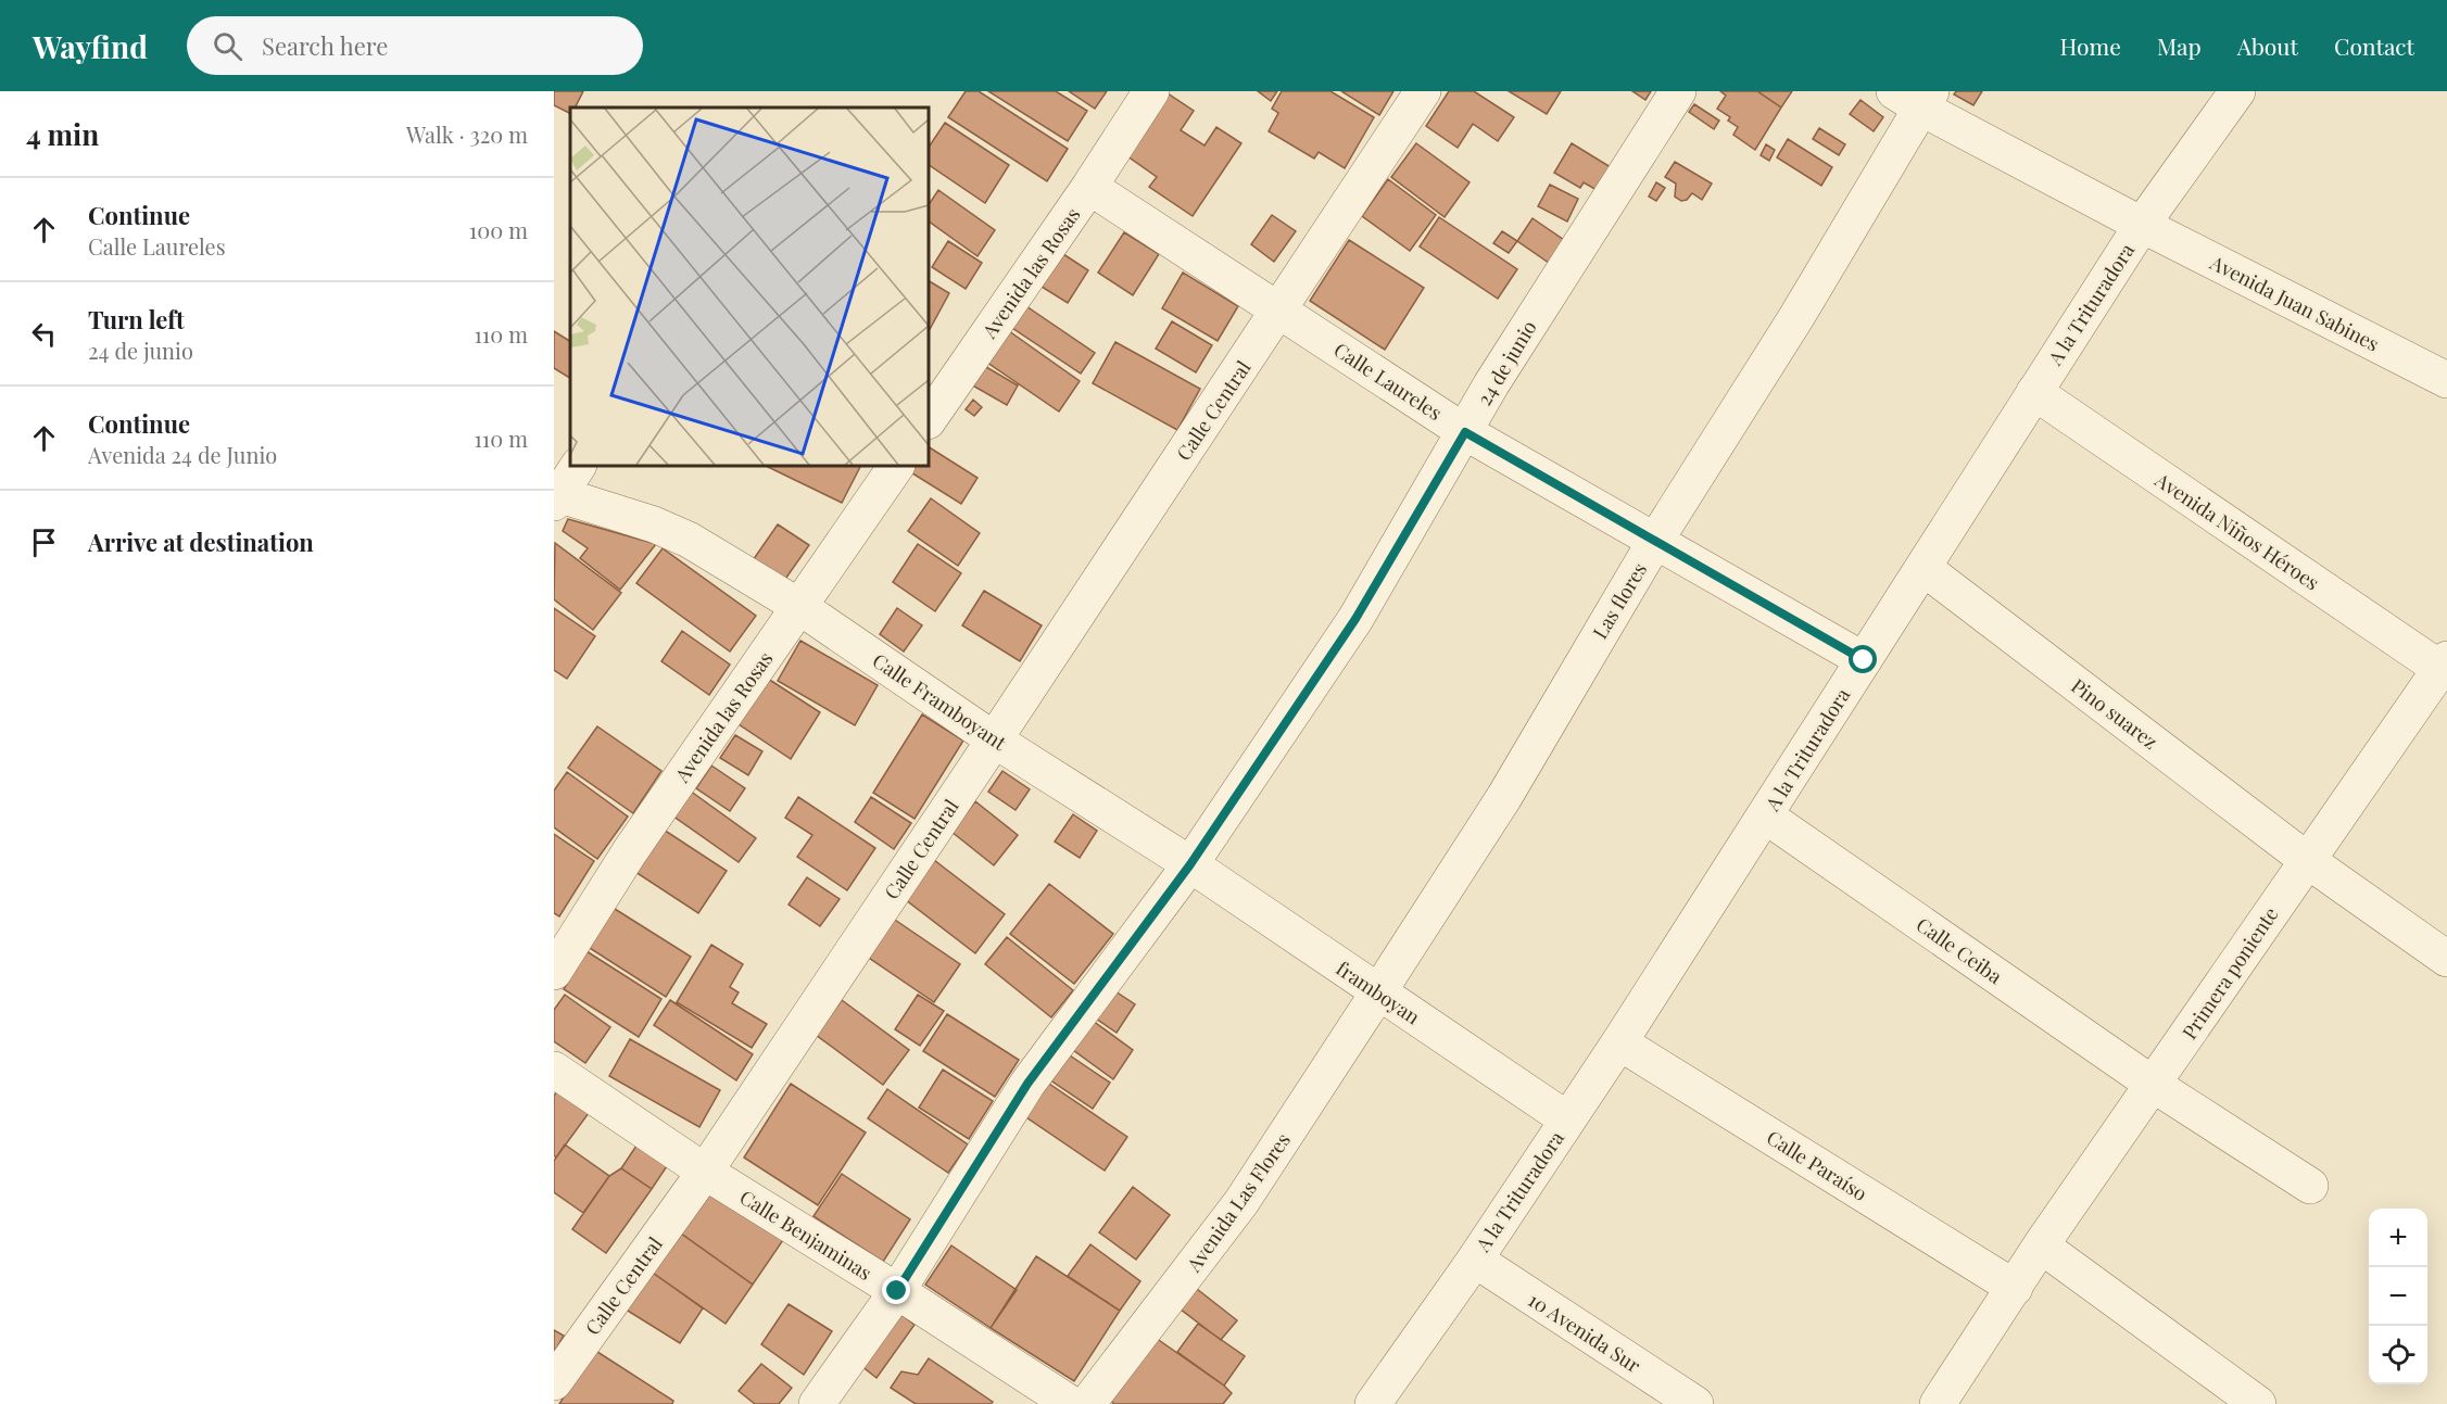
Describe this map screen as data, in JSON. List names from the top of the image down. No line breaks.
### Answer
{"streets":{"street":["Avenida las Rosas","Avenida Juan Sabines","A la Trituradora","24 de junio","Calle Laureles","Calle Central","Avenida Niños Héroes","Las flores","Calle Framboyant","Pino suarez","Calle Ceiba","Primera poniente","framboyan","Calle Paraíso","Avenida Las Flores","Calle Benjaminas","10 Avenida Sur"]},"crossings":[["Avenida las Rosas","Calle Laureles"],["Avenida las Rosas","Calle Framboyant"],["Avenida Juan Sabines","A la Trituradora"],["Avenida Juan Sabines","Las flores"],["A la Trituradora","Calle Laureles"],["A la Trituradora","Avenida Niños Héroes"],["A la Trituradora","Pino suarez"],["A la Trituradora","Calle Ceiba"],["A la Trituradora","framboyan"],["A la Trituradora","Calle Paraíso"],["A la Trituradora","10 Avenida Sur"],["24 de junio","Calle Laureles"],["24 de junio","Calle Framboyant"],["24 de junio","framboyan"],["24 de junio","Calle Benjaminas"],["Calle Laureles","Calle Central"],["Calle Laureles","Las flores"],["Calle Central","Calle Framboyant"],["Calle Central","Calle Benjaminas"],["Avenida Niños Héroes","Primera poniente"],["Las flores","framboyan"],["Las flores","Avenida Las Flores"],["Calle Framboyant","framboyan"],["Pino suarez","Primera poniente"],["Calle Ceiba","Primera poniente"],["Primera poniente","Calle Paraíso"],["framboyan","Avenida Las Flores"]],"page":{"header":"Wayfind","search":"Search here","nav":["Home","Map","About","Contact"],"heading":["4 min","Walk · 320 m"],"list":[["Continue","Calle Laureles","100 m"],["Turn left","24 de junio","110 m"],["Continue","Avenida 24 de Junio","110 m"],"Arrive at destination"],"map_buttons":["+","−"]}}
